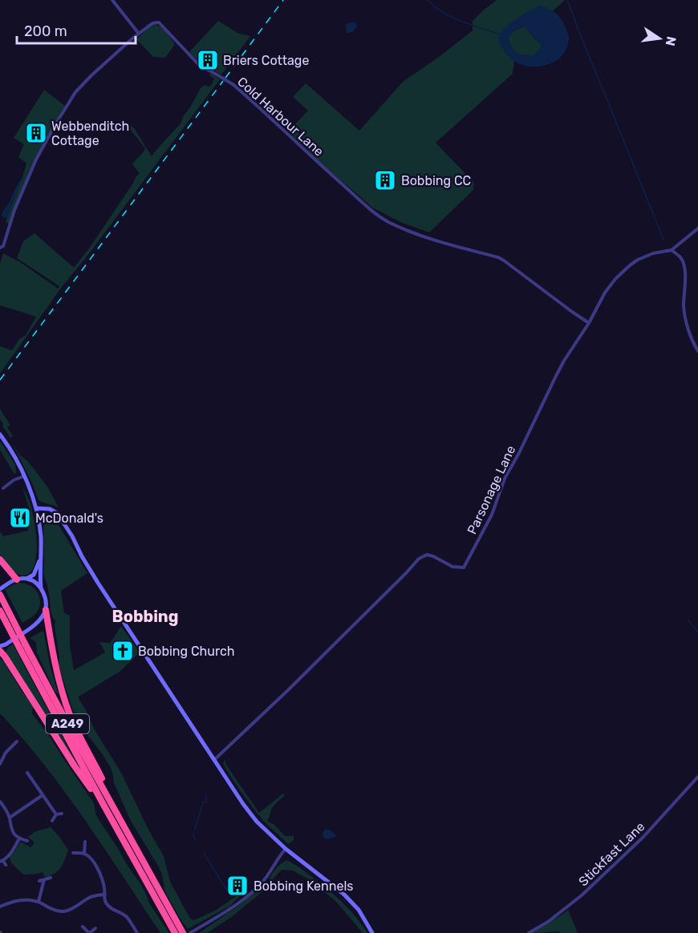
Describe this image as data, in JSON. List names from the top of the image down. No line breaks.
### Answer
{"streets":{"highway":["A249"],"street":["Cold Harbour Lane","Parsonage Lane","Stickfast Lane"]},"crossings":[["Cold Harbour Lane","Parsonage Lane"]],"districts":["Bobbing"],"places":{"building":["Briers Cottage","Webbenditch Cottage","Bobbing CC","Bobbing Kennels"],"restaurant":["McDonald's"],"church":["Bobbing Church"]},"scale_bar":"200 m","north":"right"}
